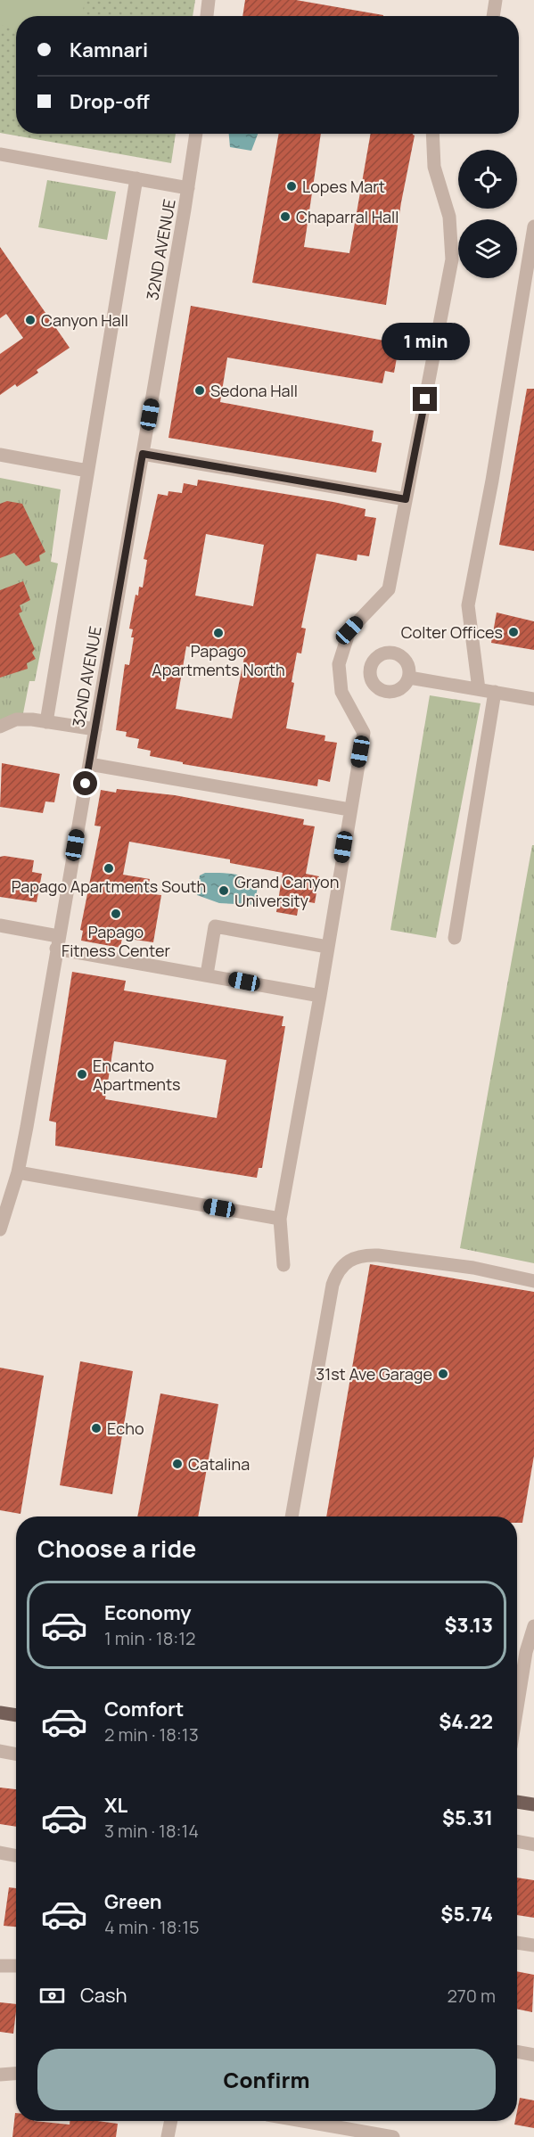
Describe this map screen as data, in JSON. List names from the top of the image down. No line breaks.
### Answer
{"streets":{"street":["32ND AVENUE"]},"places":["Lopes Mart","Chaparral Hall","Canyon Hall","Sedona Hall","Colter Offices","Papago Apartments North","Papago Apartments South","Grand Canyon University","Papago Fitness Center","Encanto Apartments","31st Ave Garage","Echo","Catalina"],"page":{"banner":["Kamnari","Drop-off"],"bubble":"1 min","heading":"Choose a ride","list":[{"name":"Economy","note":"1 min · 18:12","value":"$3.13"},{"name":"Comfort","note":"2 min · 18:13","value":"$4.22"},{"name":"XL","note":"3 min · 18:14","value":"$5.31"},{"name":"Green","note":"4 min · 18:15","value":"$5.74"}],"pay":["Cash","270 m"],"buttons":"Confirm"}}
